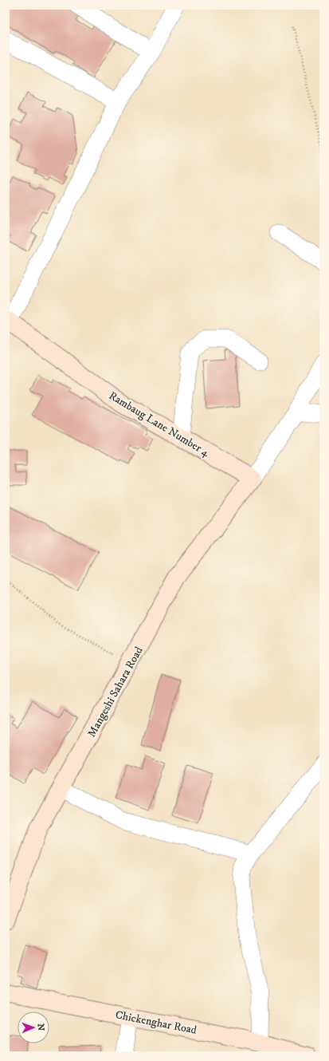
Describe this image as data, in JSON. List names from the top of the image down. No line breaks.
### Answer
{"streets":{"street":["Rambaug Lane Number 4","Mangeshi Sahara Road","Chickenghar Road"]},"crossings":[["Rambaug Lane Number 4","Mangeshi Sahara Road"]],"north":"right"}
